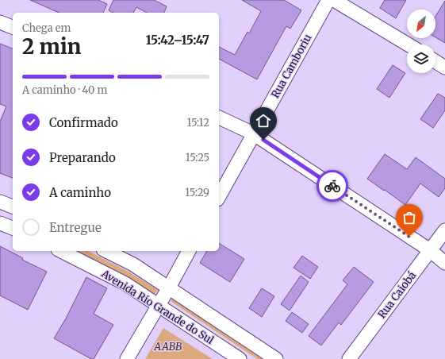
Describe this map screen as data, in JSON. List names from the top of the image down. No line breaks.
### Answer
{"streets":{"street":["Rua Camboriu","Rua Caiobá","Avenida Rio Grande do Sul"]},"parks":["AABB"],"north":"bottom left","page":{"heading":["2 min","Chega em","15:42–15:47"],"bar":"A caminho · 40 m","list":[["Confirmado","15:12"],["Preparando","15:25"],["A caminho","15:29"],"Entregue"]}}
